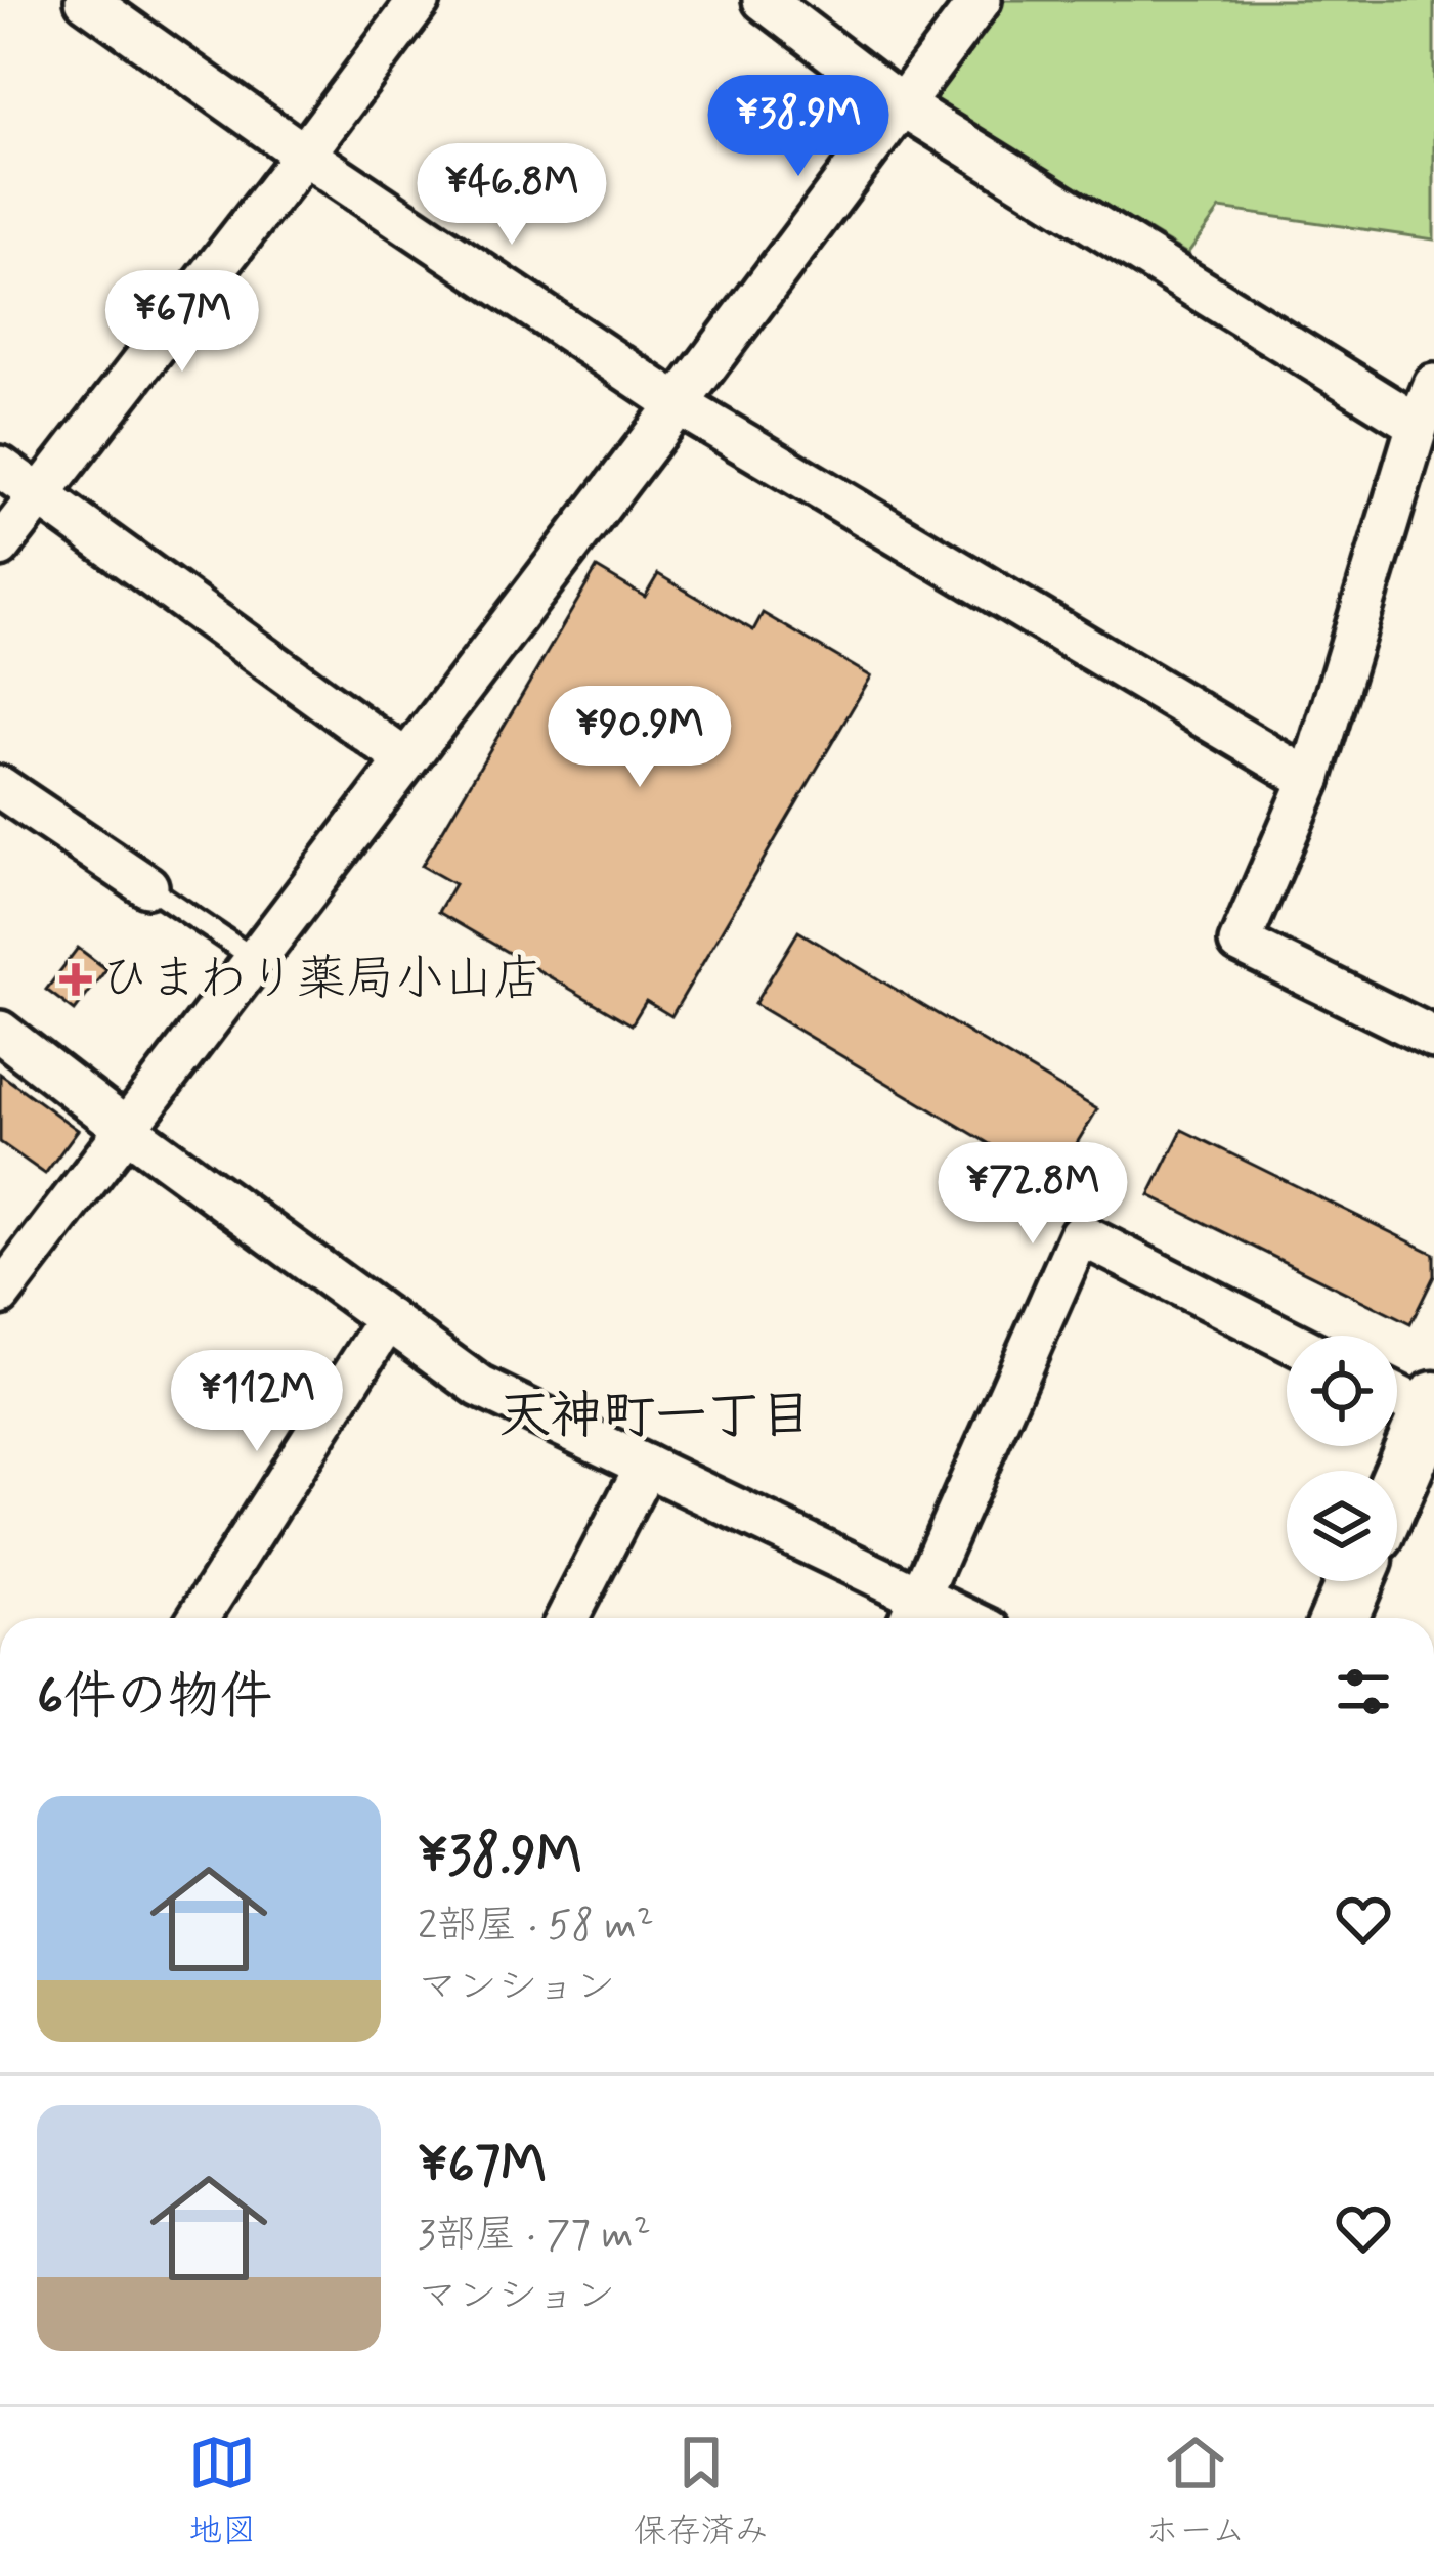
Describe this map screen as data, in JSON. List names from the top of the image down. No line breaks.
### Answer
{"districts":["天神町一丁目"],"places":{"health":["ひまわり薬局小山店"]},"page":{"price":["¥38.9M","¥46.8M","¥67M","¥90.9M","¥72.8M","¥112M"],"heading":"6件の物件","list":[{"name":"¥38.9M","note":"2部屋 · 58 m² · マンション"},{"name":"¥67M","note":"3部屋 · 77 m² · マンション"}],"tabs":["地図","保存済み","ホーム"]}}
